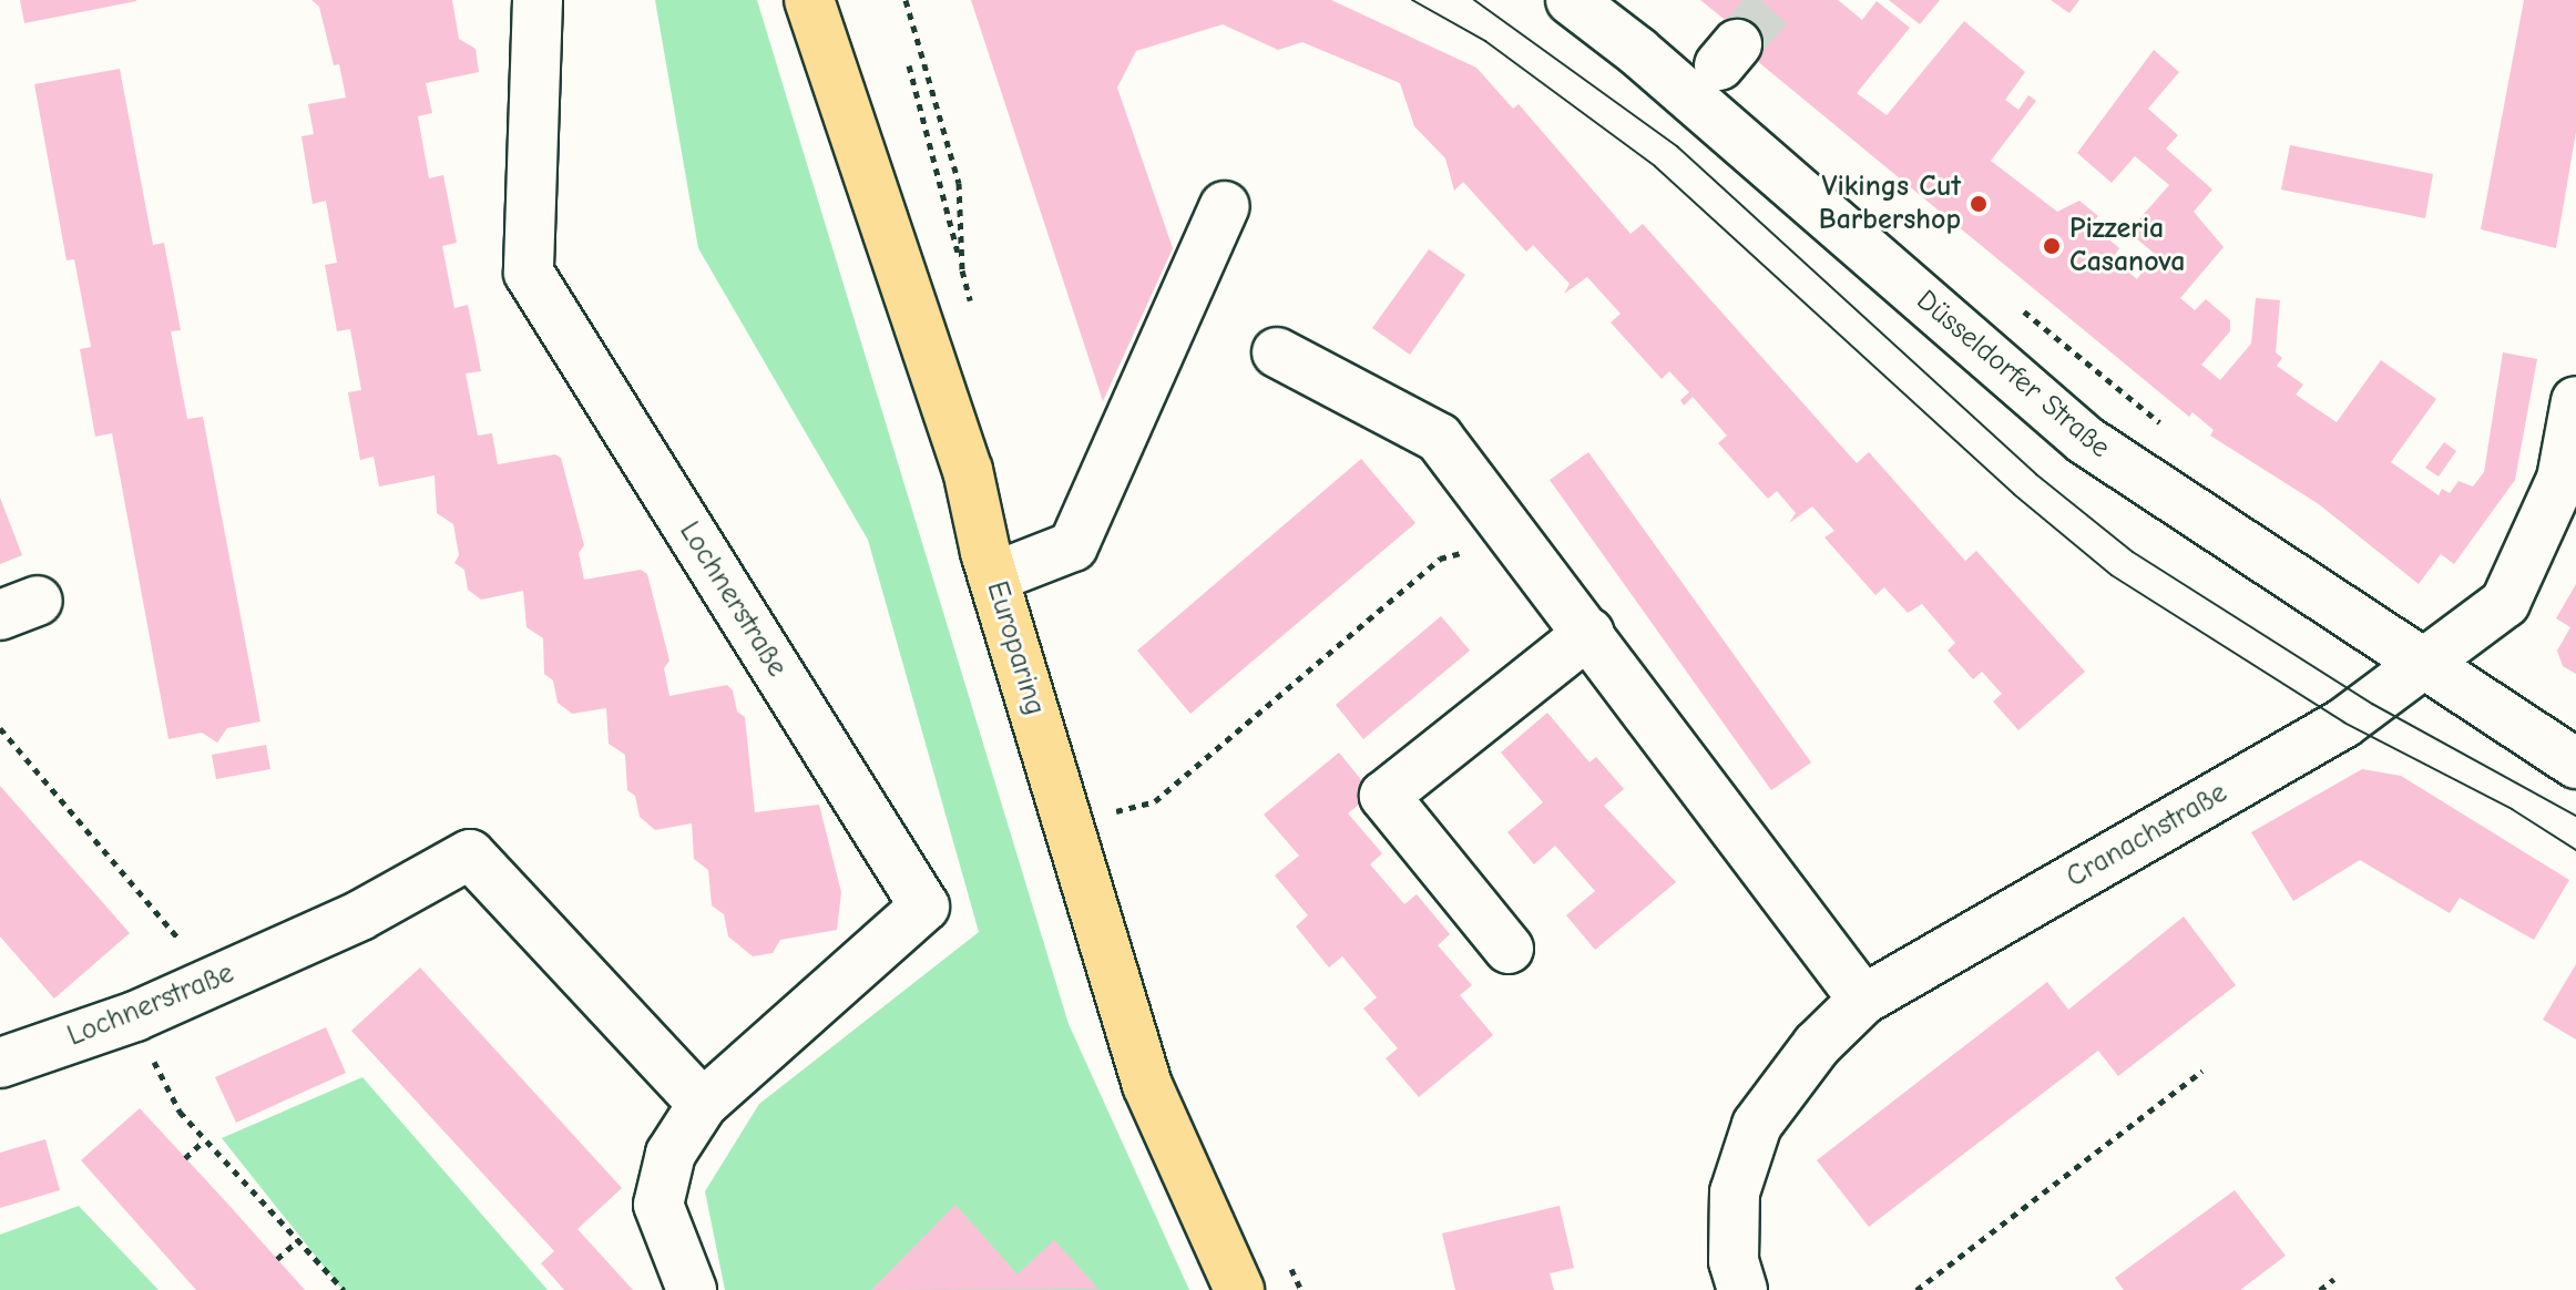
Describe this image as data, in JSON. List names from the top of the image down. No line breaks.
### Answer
{"streets":{"main road":["Europaring"],"street":["Düsseldorfer Straße","Lochnerstraße","Cranachstraße"]},"crossings":[["Düsseldorfer Straße","Cranachstraße"]],"places":["Vikings Cut Barbershop","Pizzeria Casanova"]}
